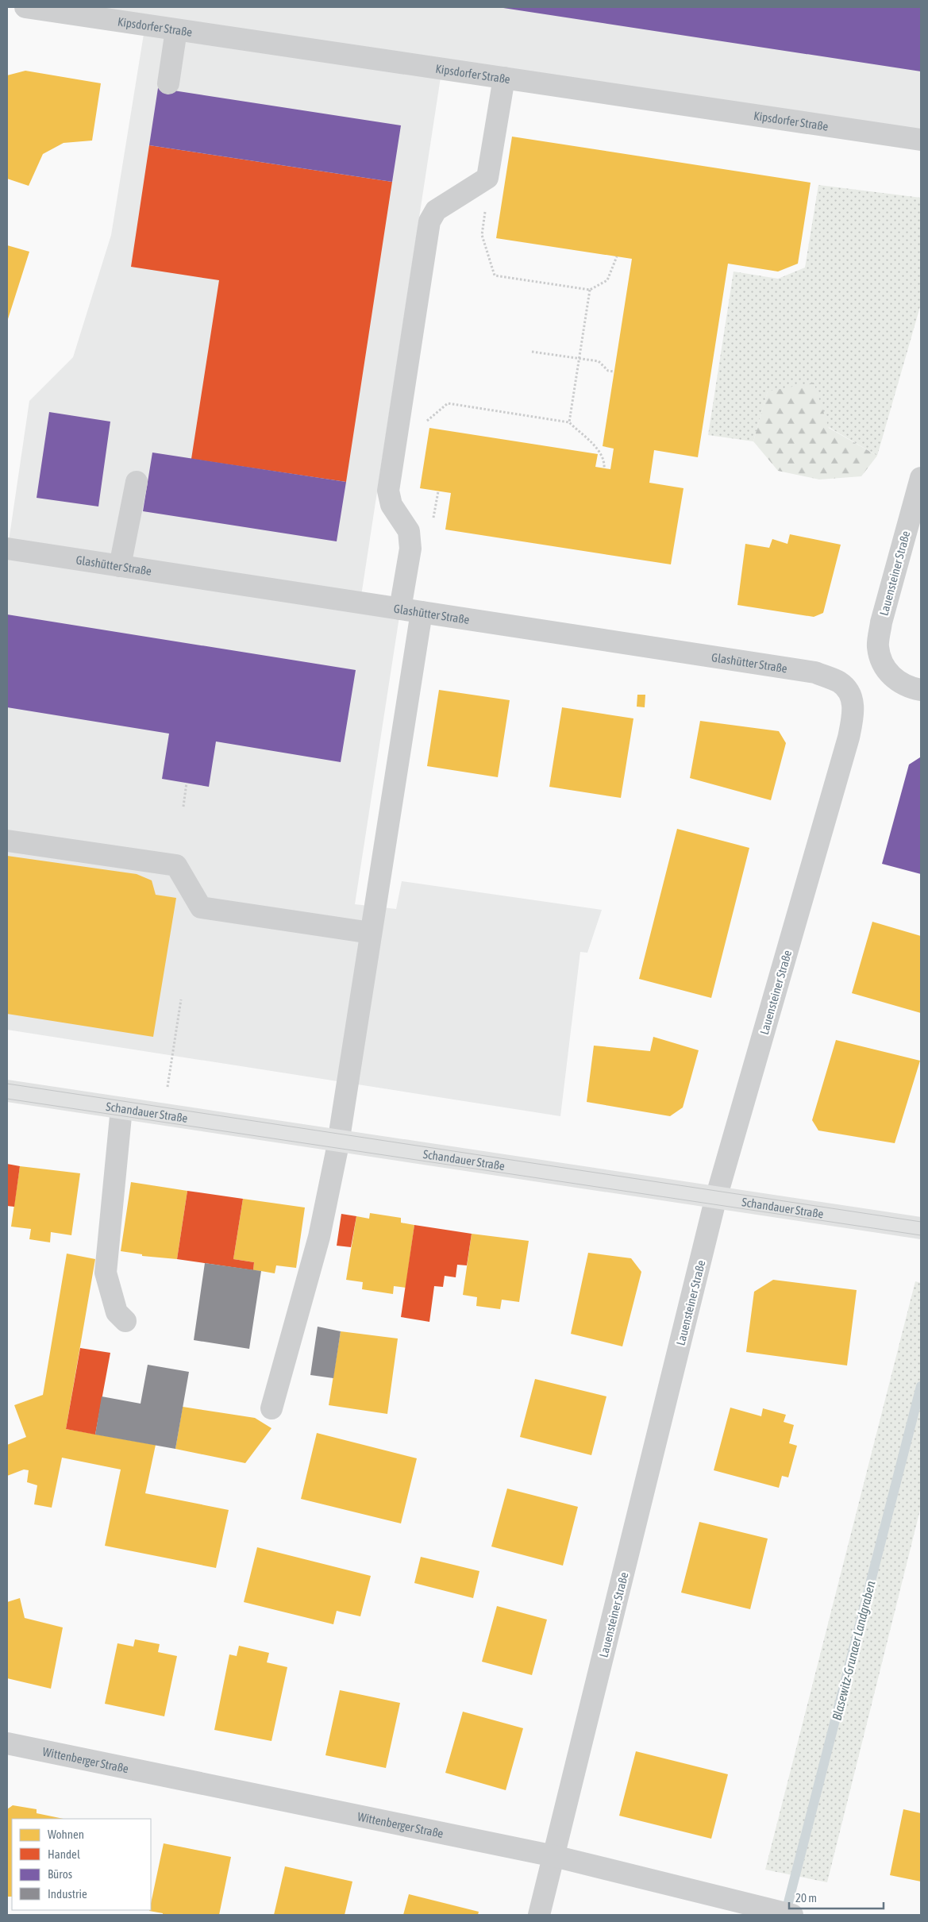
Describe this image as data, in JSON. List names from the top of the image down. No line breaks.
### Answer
{"streets":{"main road":["Schandauer Straße"],"street":["Kipsdorfer Straße","Glashütter Straße","Lauensteiner Straße","Wittenberger Straße"]},"crossings":[["Glashütter Straße","Lauensteiner Straße"],["Lauensteiner Straße","Schandauer Straße"],["Lauensteiner Straße","Wittenberger Straße"]],"water":["Blasewitz‐Grunaer Landgraben"],"legend":["Wohnen","Handel","Büros","Industrie"],"scale_bar":"20 m"}
